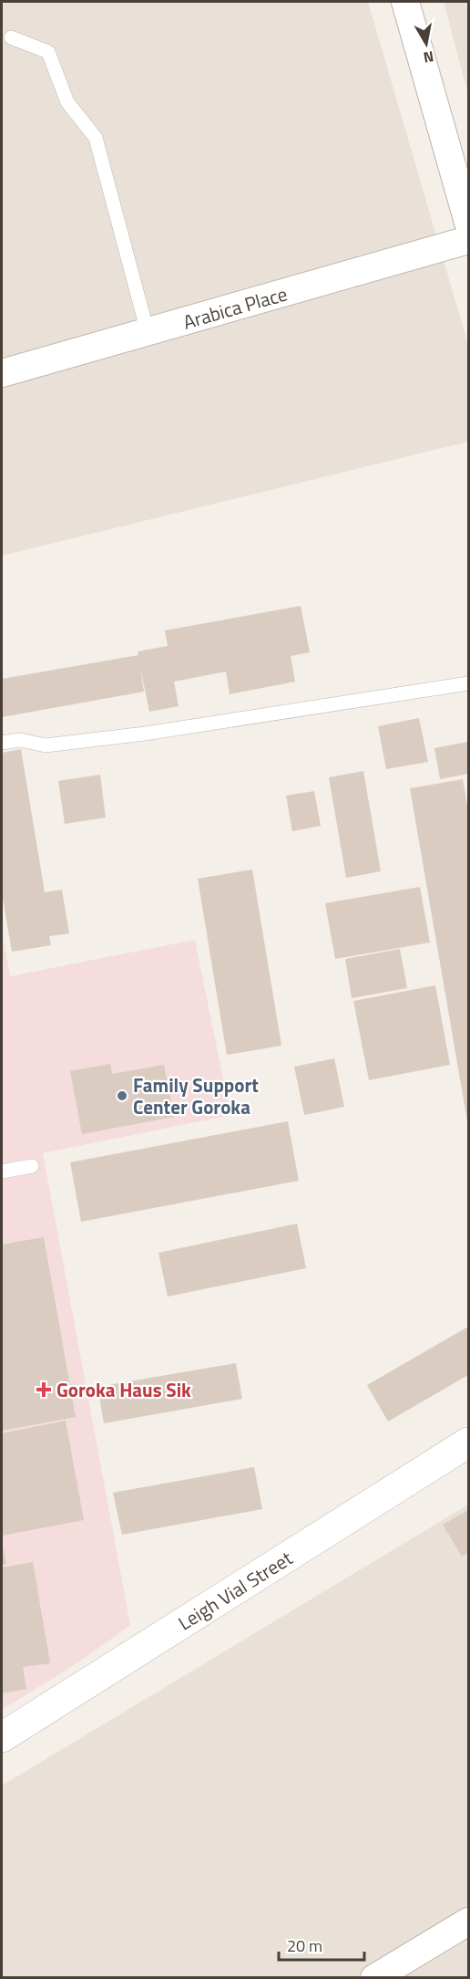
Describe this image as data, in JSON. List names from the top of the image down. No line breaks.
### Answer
{"streets":{"street":["Arabica Place","Leigh Vial Street"]},"places":{"other":["Family Support Center Goroka"],"health":["Goroka Haus Sik"]},"scale_bar":"20 m","north":"bottom"}
